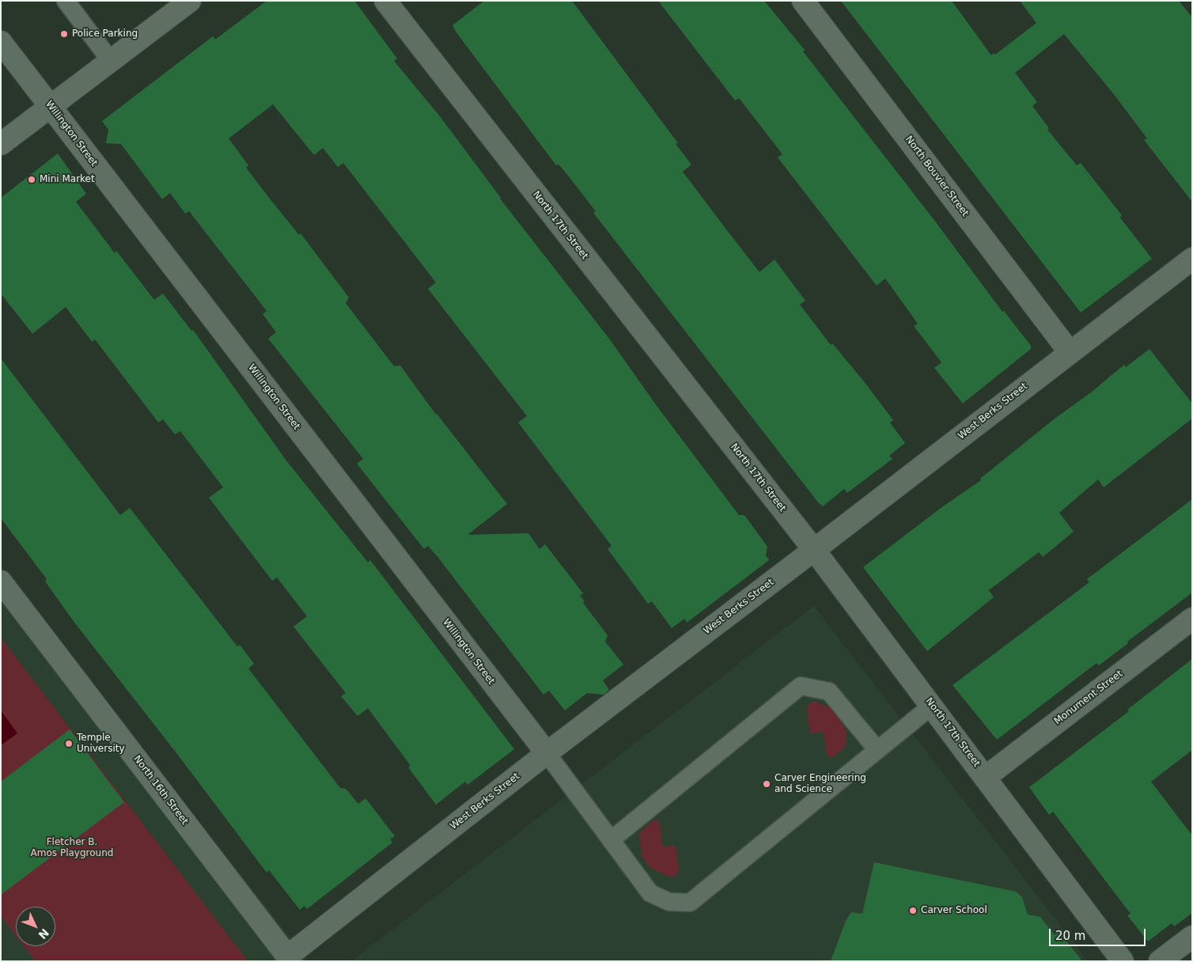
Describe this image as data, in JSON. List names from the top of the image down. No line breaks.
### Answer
{"streets":{"street":["Willington Street","North Bouvier Street","North 17th Street","West Berks Street","Monument Street","North 16th Street"]},"crossings":[["Willington Street","West Berks Street"],["North Bouvier Street","West Berks Street"],["North 17th Street","West Berks Street"],["North 17th Street","Monument Street"],["West Berks Street","North 16th Street"]],"parks":["Fletcher B. Amos Playground"],"places":["Police Parking","Mini Market","Temple University","Carver Engineering and Science","Carver School"],"scale_bar":"20 m","north":"bottom right"}
